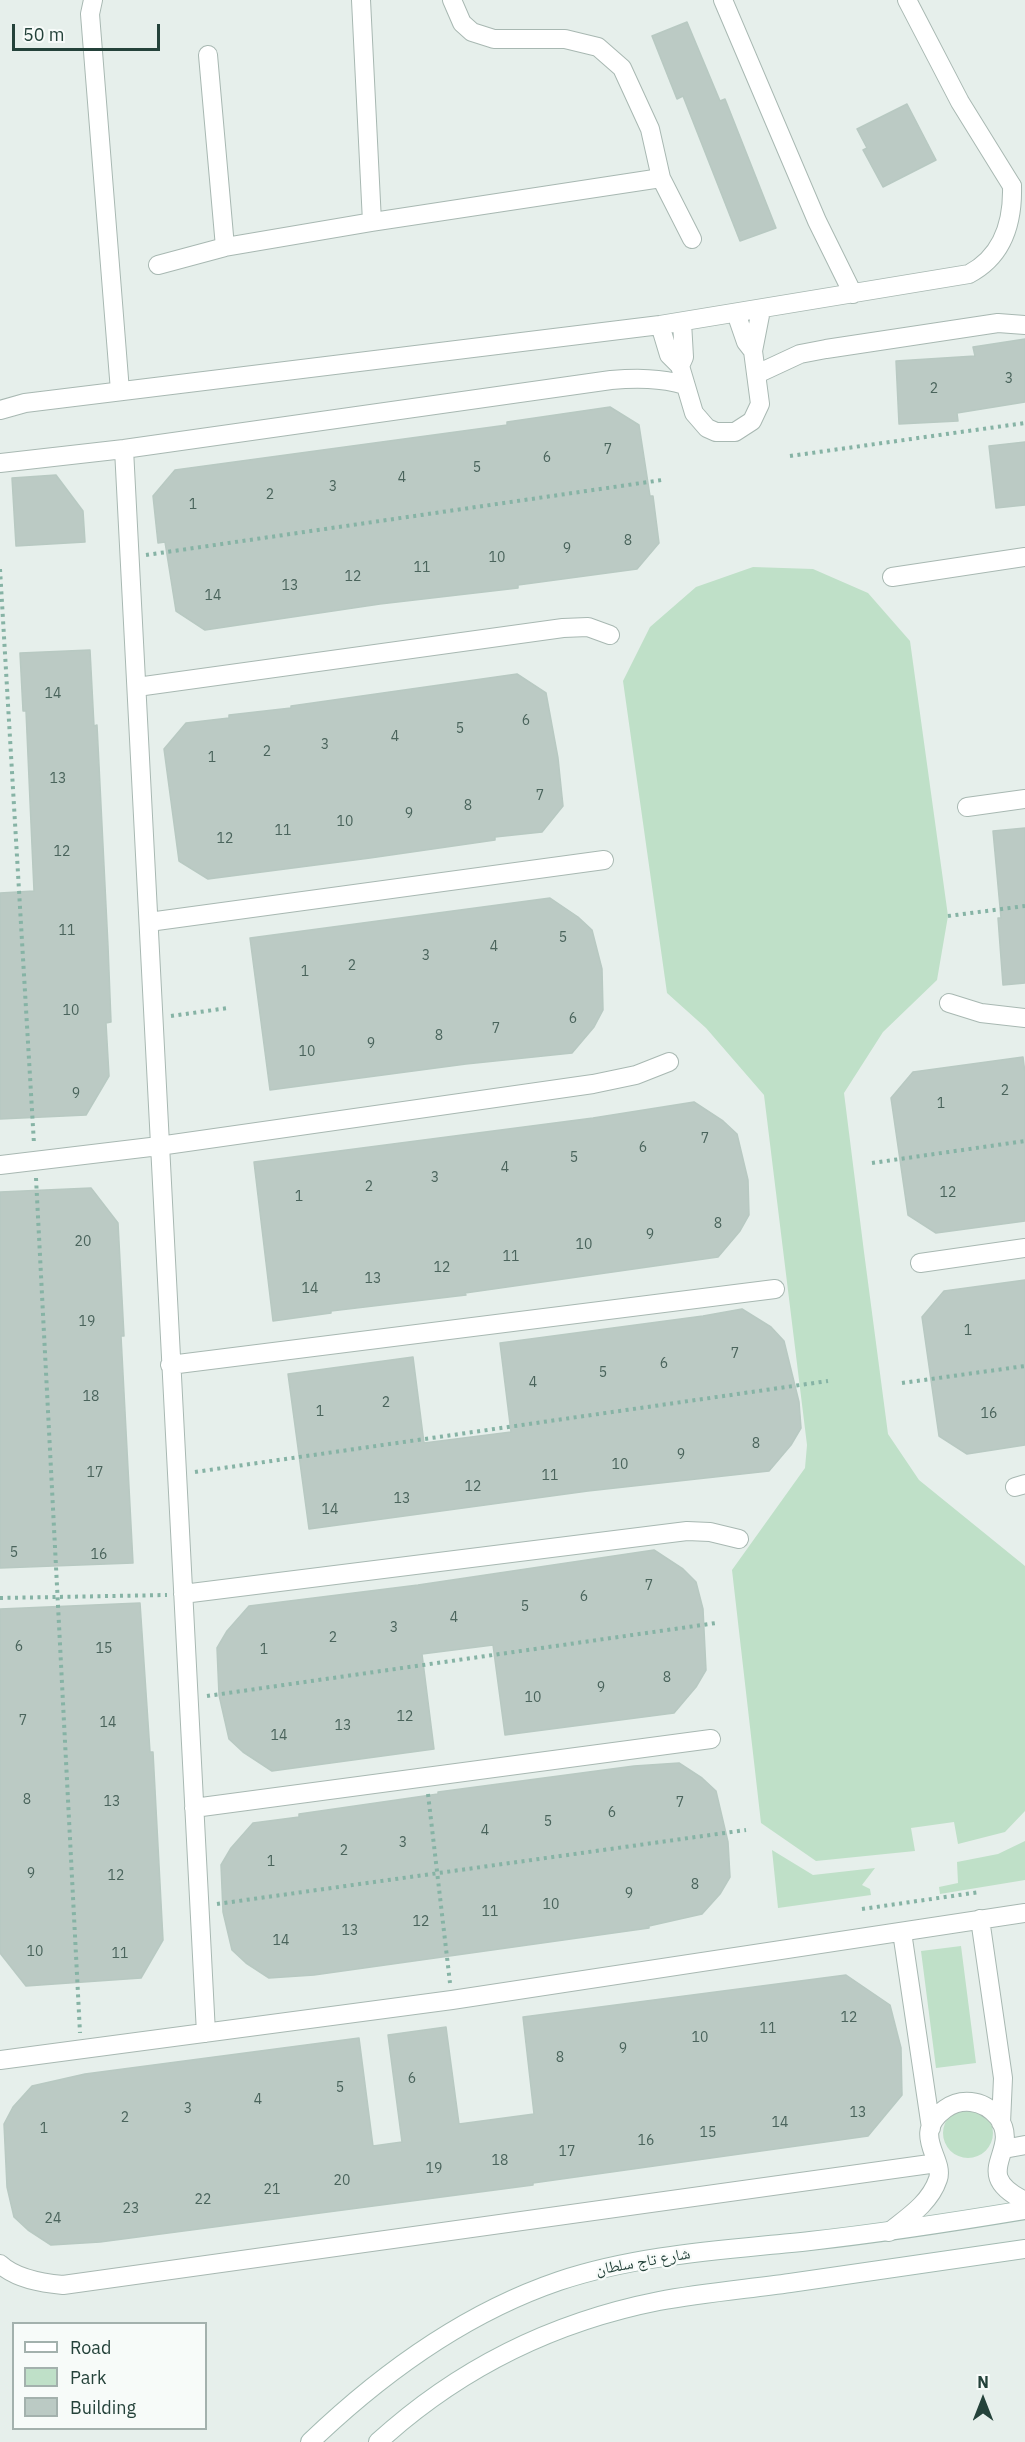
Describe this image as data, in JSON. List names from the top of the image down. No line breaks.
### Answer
{"streets":{"street":["شارع تاج سلطان"]},"house_numbers":["3","2","7","6","5","4","3","2","1","8","9","10","11","12","13","14","14","6","5","4","3","2","1","13","7","8","9","10","11","12","12","11","5","4","3","2","1","10","6","7","8","9","10","2","9","1","7","6","5","4","3","2","12","1","8","9","20","10","11","12","13","14","19","1","7","6","5","4","18","2","1","16","8","9","10","17","11","12","13","14","5","16","7","6","5","4","3","2","6","15","1","8","9","10","12","7","14","13","14","8","13","7","6","5","4","3","2","1","9","12","8","9","10","11","12","13","14","10","11","12","11","10","9","8","6","5","4","3","13","2","14","1","15","16","17","18","19","20","21","22","23","24"],"legend":["Road","Park","Building"],"scale_bar":"50 m","north":"top"}
